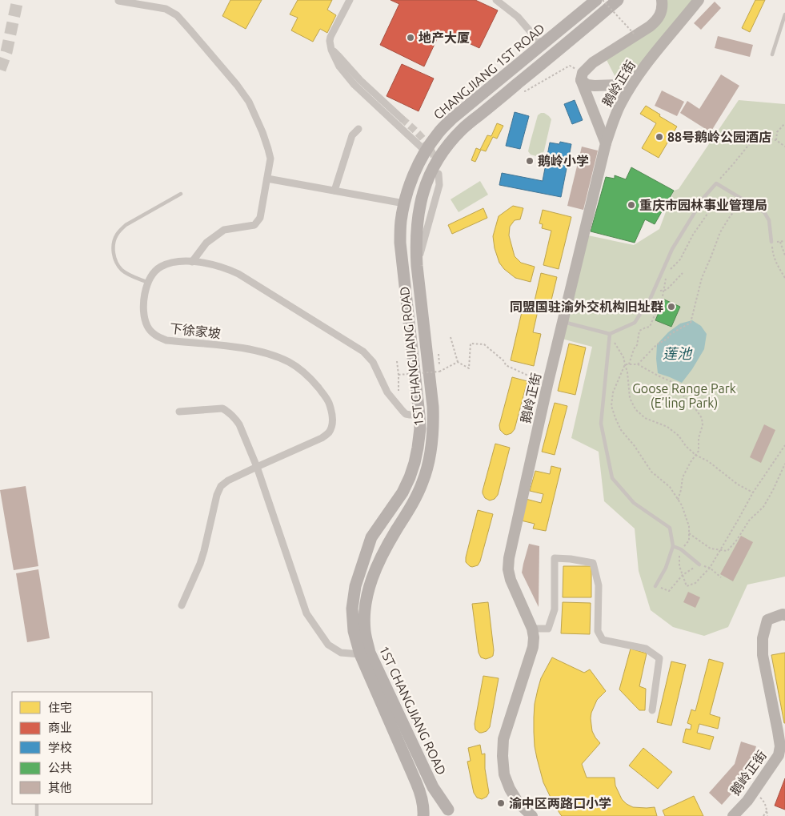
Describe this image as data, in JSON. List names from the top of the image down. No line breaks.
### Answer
{"streets":{"main road":["CHANGJIANG 1ST ROAD","1ST CHANGJIANG ROAD"],"street":["鹅岭正街","下徐家坡"]},"crossings":[["CHANGJIANG 1ST ROAD","下徐家坡"],["CHANGJIANG 1ST ROAD","1ST CHANGJIANG ROAD"]],"water":["莲池"],"parks":["Goose Range Park (E’ling Park)"],"places":["地产大厦","88号鹅岭公园酒店","鹅岭小学","重庆市园林事业管理局","同盟国驻渝外交机构旧址群","渝中区两路口小学"],"legend":["住宅","商业","学校","公共","其他"]}
